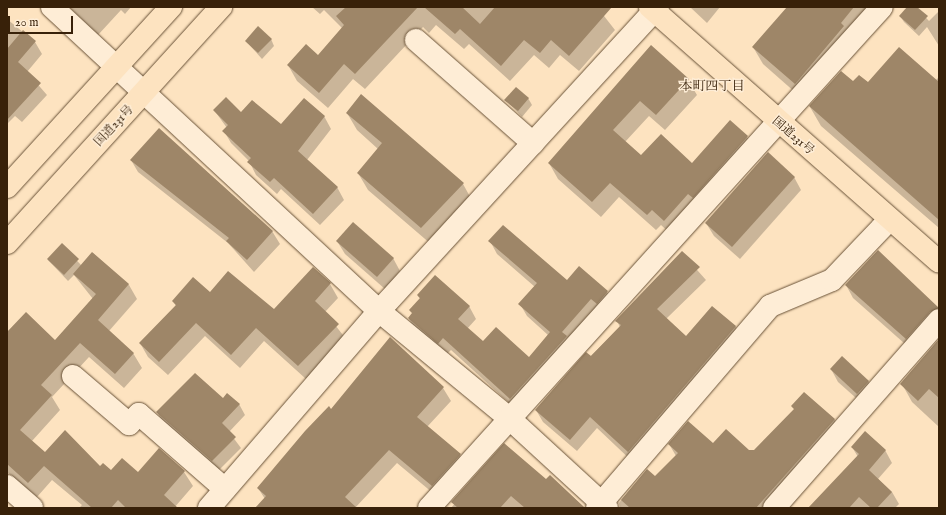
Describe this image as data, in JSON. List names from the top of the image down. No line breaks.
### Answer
{"streets":{"highway":["国道231号"]},"districts":["本町四丁目"],"scale_bar":"20 m"}
